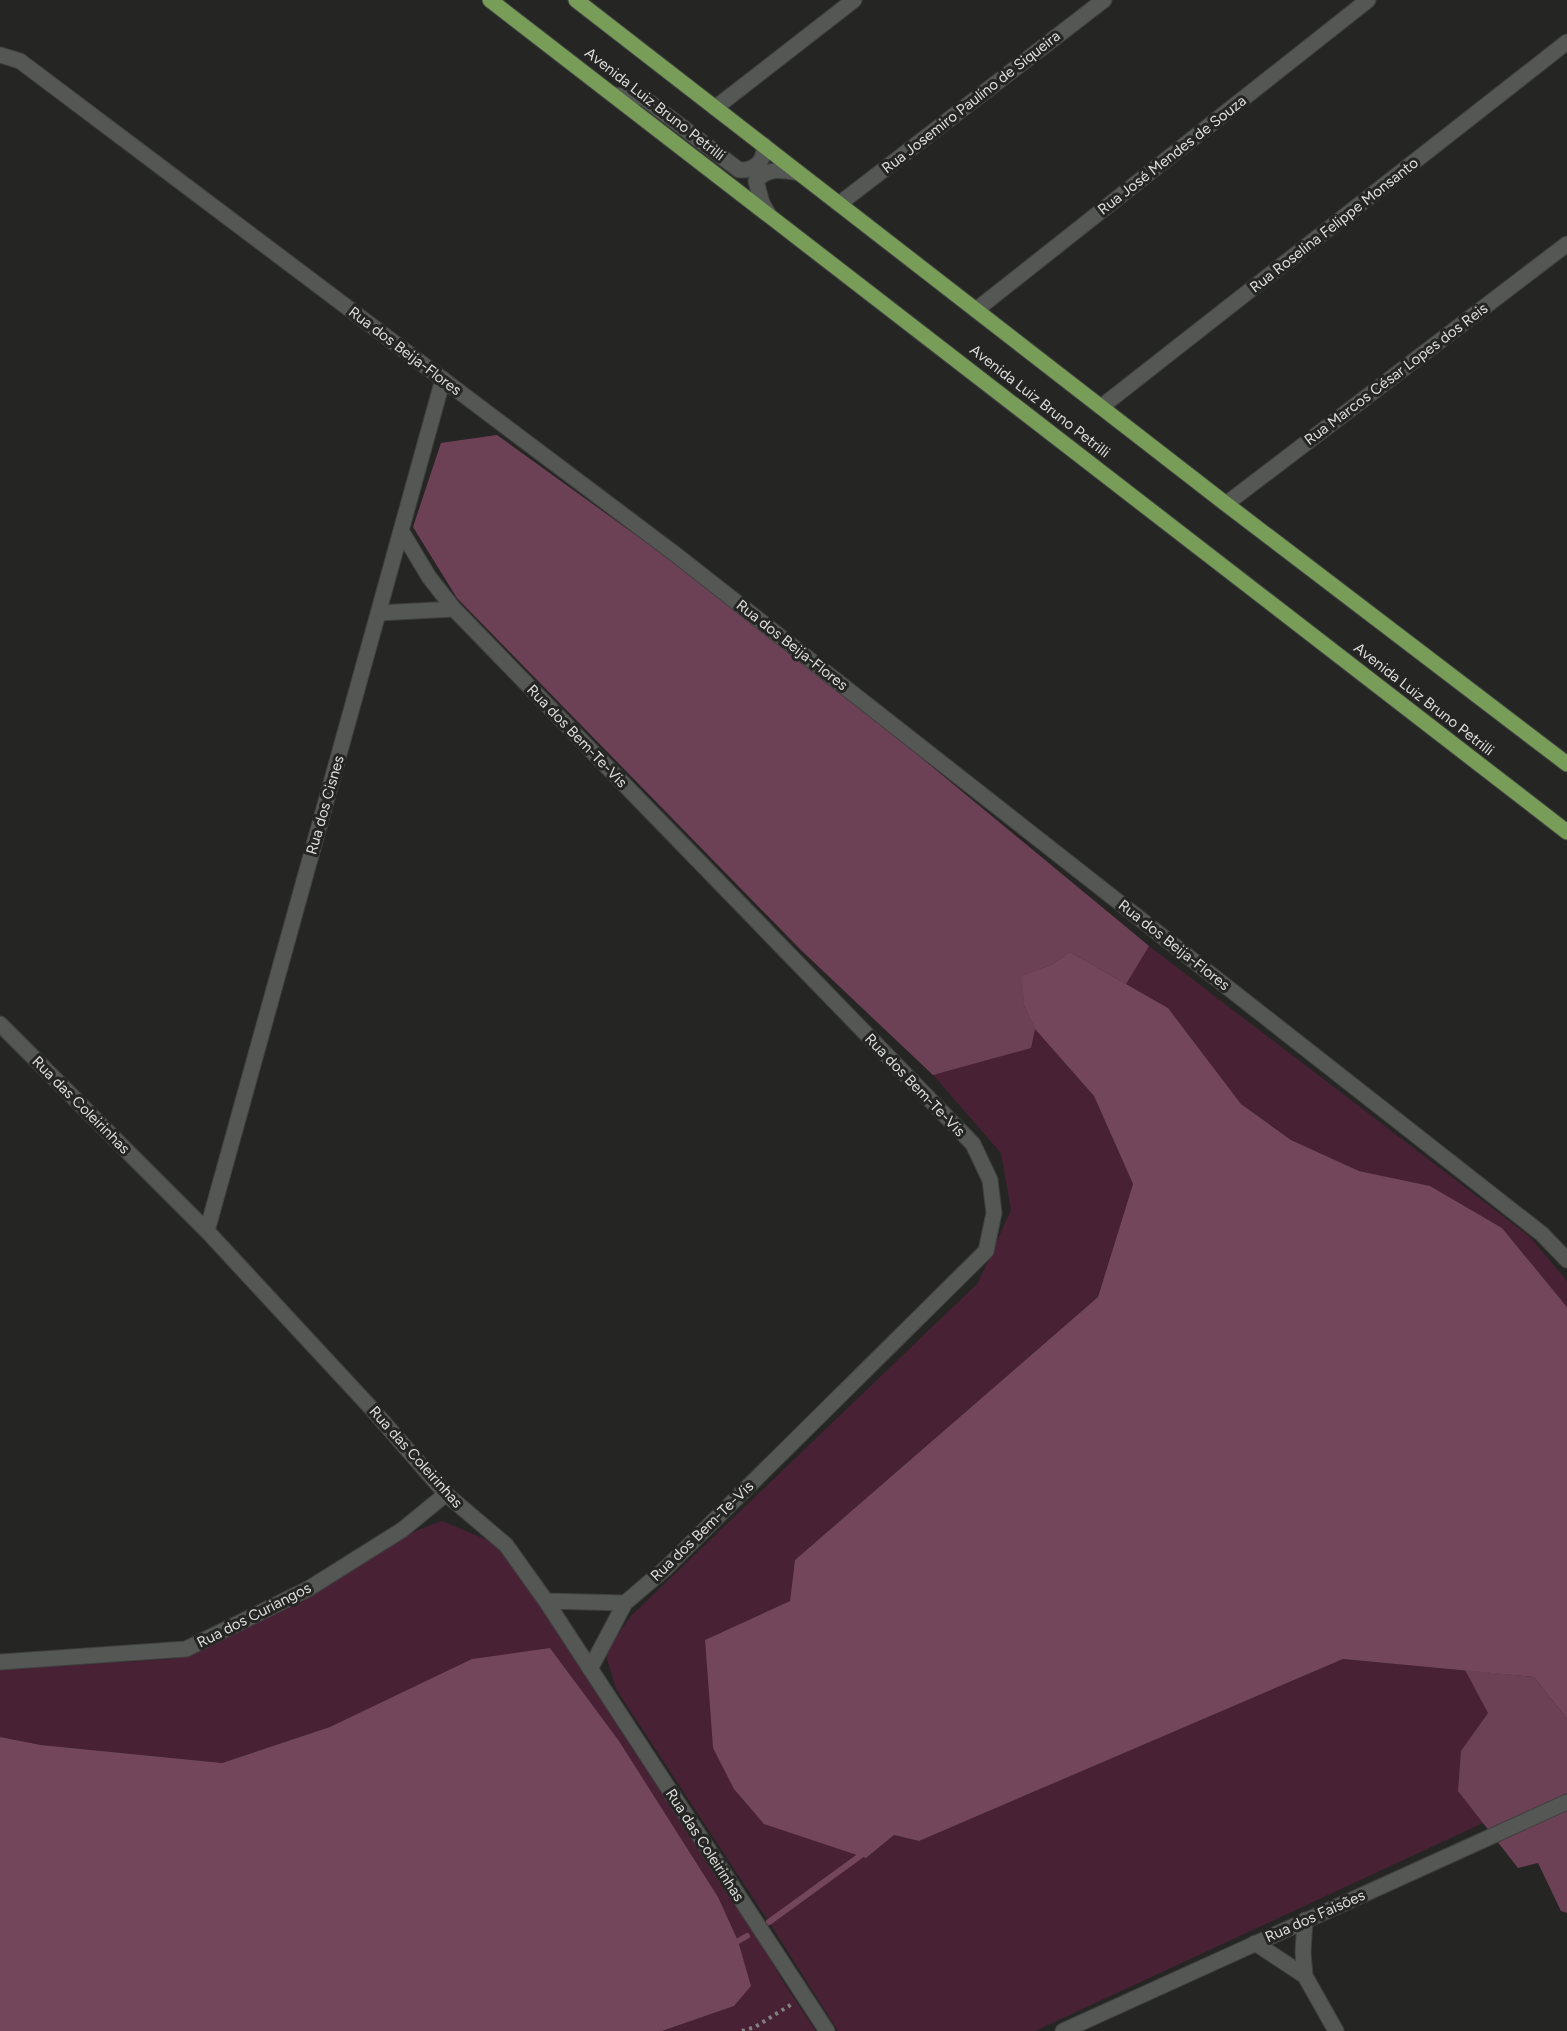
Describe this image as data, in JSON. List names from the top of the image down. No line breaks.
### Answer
{"streets":{"main road":["Avenida Luiz Bruno Petrilli"],"street":["Rua Josemiro Paulino de Siqueira","Rua José Mendes de Souza","Rua Roselina Felippe Monsanto","Rua dos Beija-Flores","Rua Marcos César Lopes dos Reis","Rua dos Bem-Te-Vis","Rua dos Cisnes","Rua das Coleirinhas","Rua dos Curiangos","Rua dos Faisões"]},"crossings":[["Rua dos Beija-Flores","Rua dos Cisnes"],["Rua dos Bem-Te-Vis","Rua dos Cisnes"],["Rua dos Bem-Te-Vis","Rua das Coleirinhas"],["Rua dos Cisnes","Rua das Coleirinhas"],["Rua das Coleirinhas","Rua dos Curiangos"]]}
